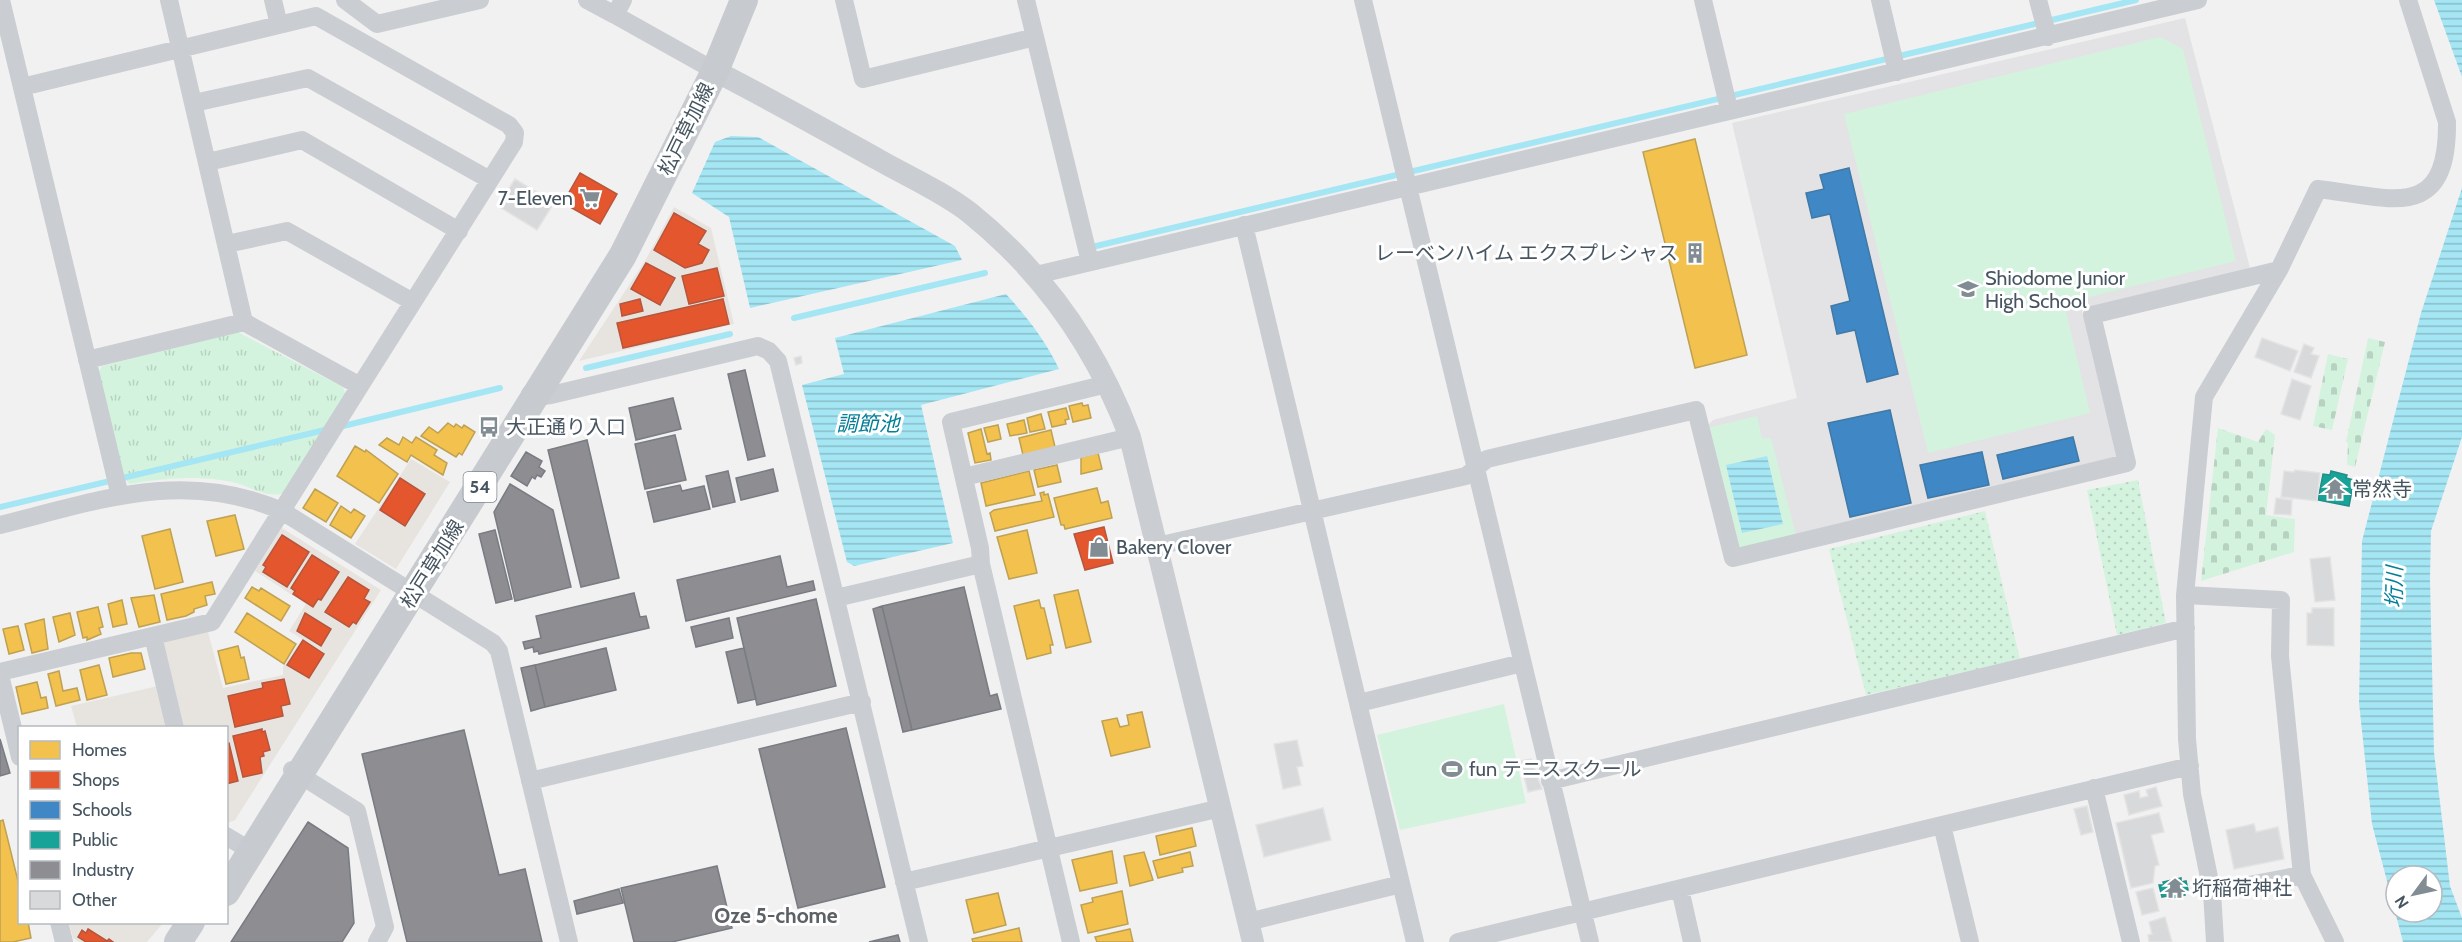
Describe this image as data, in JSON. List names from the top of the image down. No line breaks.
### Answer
{"streets":{"main road":["松戸草加線","54"]},"crossings":[["松戸草加線","54"]],"districts":["Oze 5-chome"],"water":["調節池","垳川"],"places":{"supermarket":["7-Eleven"],"building":["レーベンハイム エクスプレシャス"],"school or university":["Shiodome Junior High School"],"bus stop":["大正通り入口"],"temple":["常然寺","垳稲荷神社"],"shop":["Bakery Clover"],"sports":["fun テニススクール"]},"legend":["Homes","Shops","Schools","Public","Industry","Other"],"north":"bottom left"}
